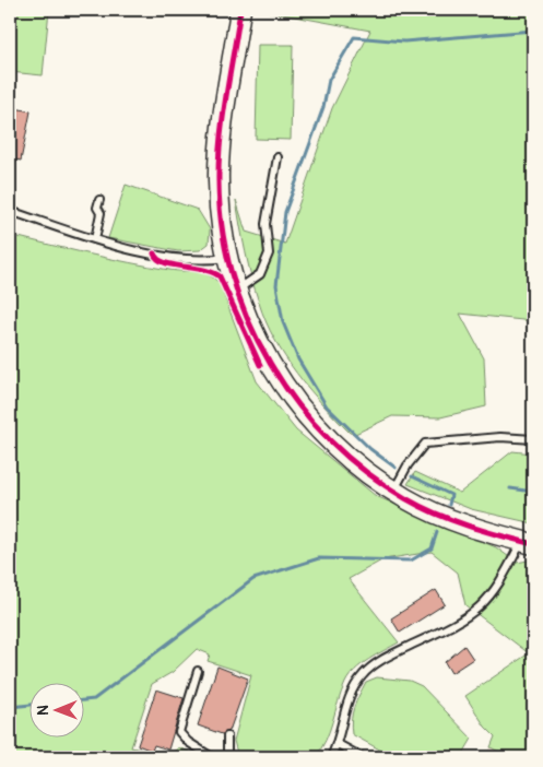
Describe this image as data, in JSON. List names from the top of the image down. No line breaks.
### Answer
{"north":"left"}
